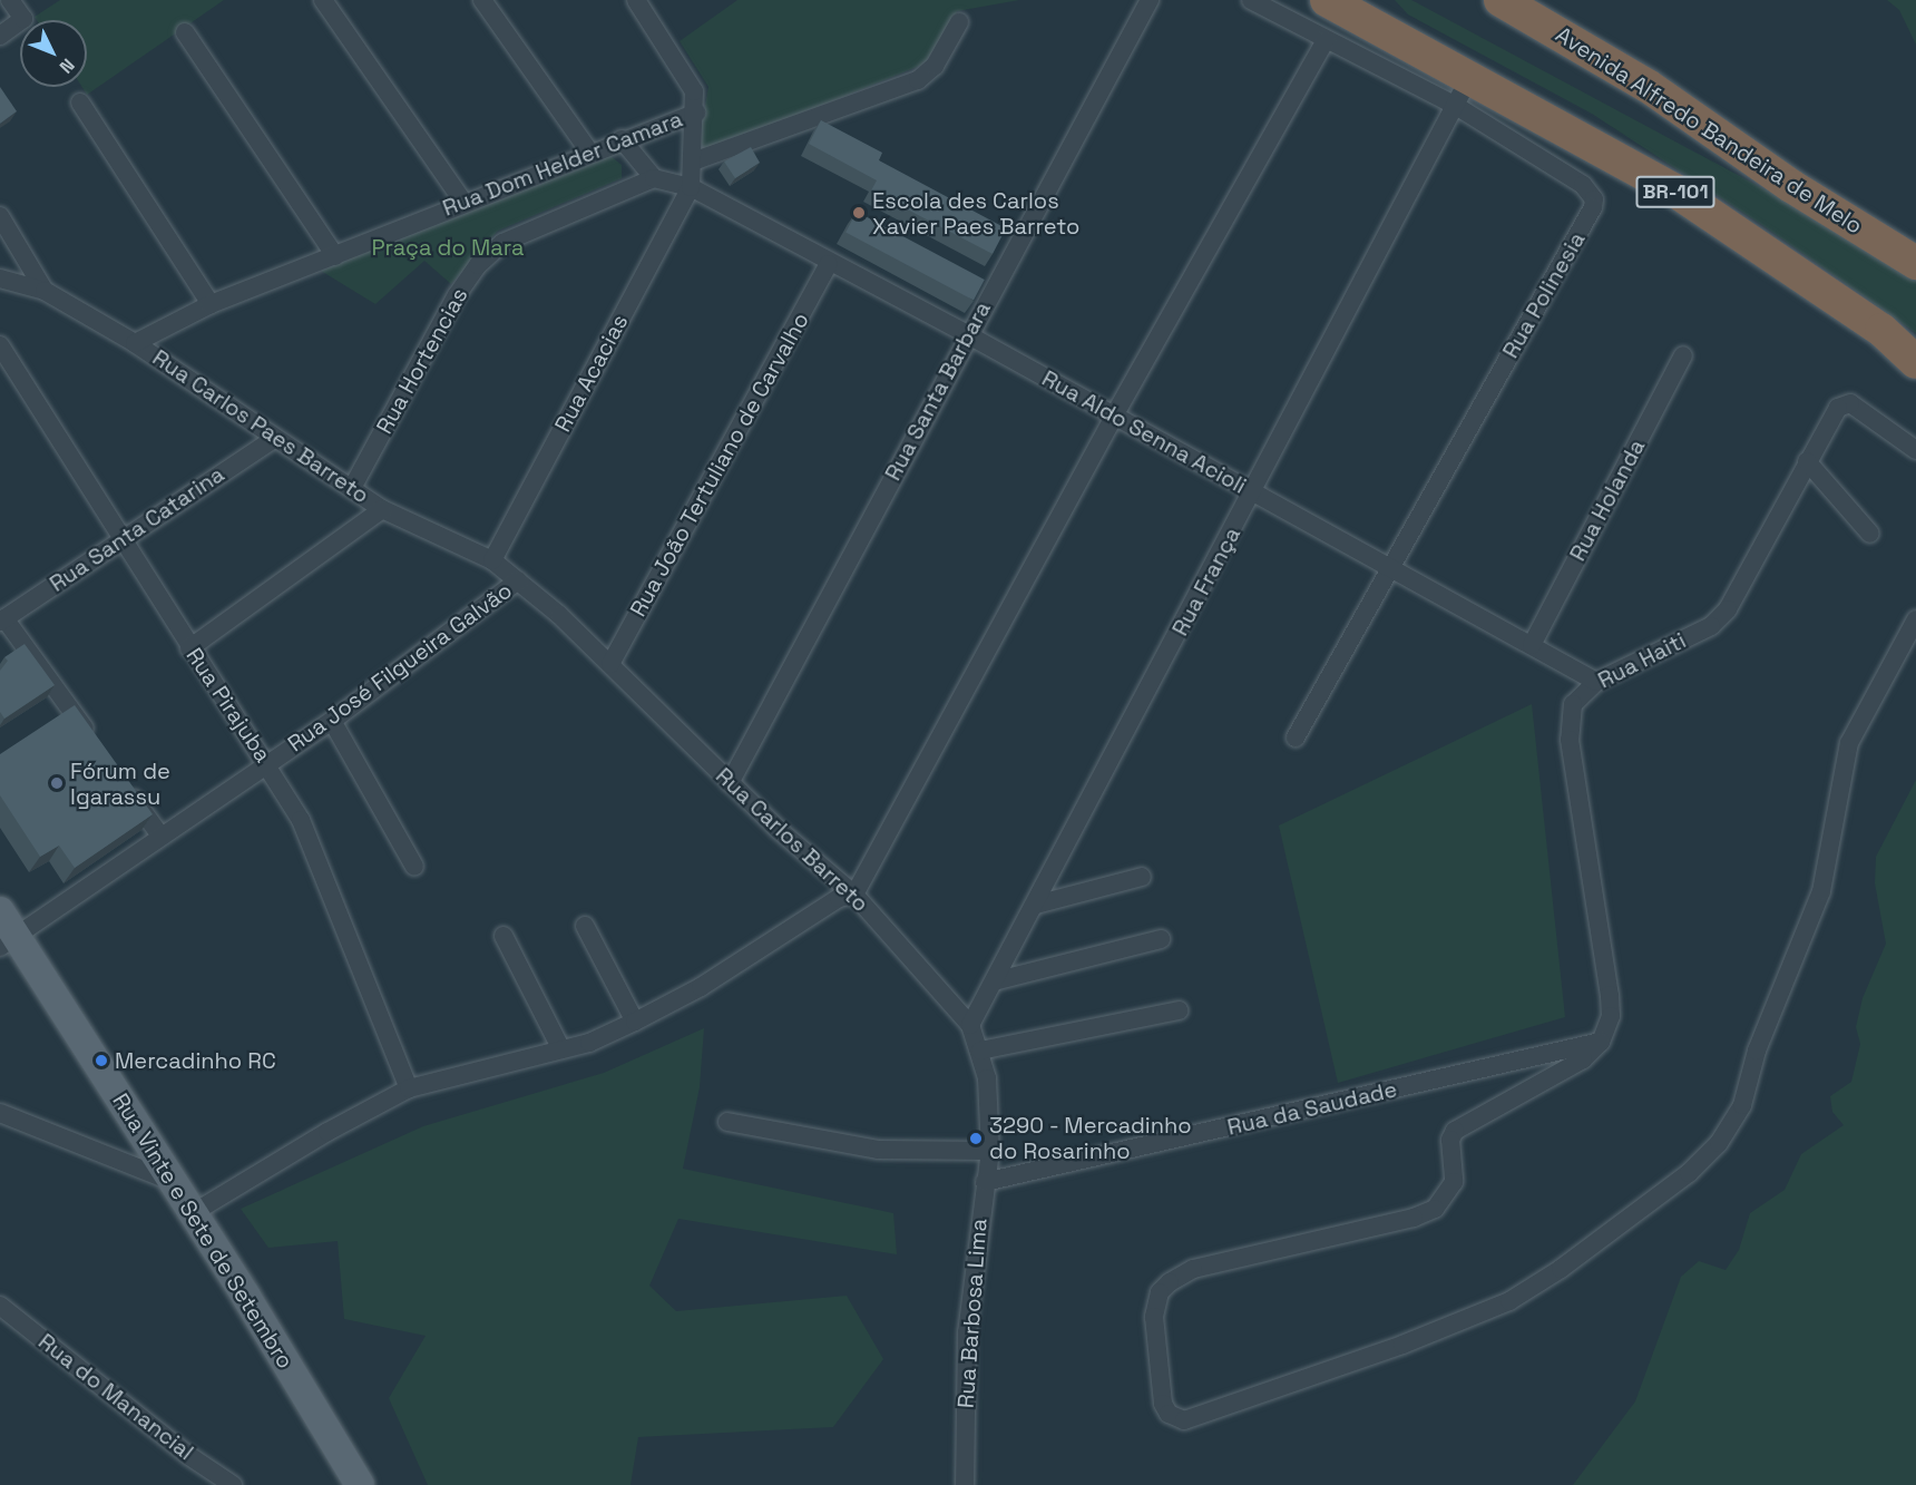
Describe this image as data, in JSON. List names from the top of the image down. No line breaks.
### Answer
{"streets":{"highway":["Avenida Alfredo Bandeira de Melo","BR-101"],"main road":["Rua Vinte e Sete de Setembro"],"street":["Rua Dom Helder Camara","Rua Polinesia","Rua Hortencias","Rua Acacias","Rua Santa Barbara","Rua Carlos Paes Barreto","Rua Aldo Senna Acioli","Rua João Tertuliano de Carvalho","Rua Holanda","Rua Santa Catarina","Rua França","Rua Haiti","Rua José Filgueira Galvão","Rua Pirajuba","Rua Carlos Barreto","Rua da Saudade","Rua Barbosa Lima","Rua do Manancial"]},"crossings":[["Rua Dom Helder Camara","Rua Carlos Paes Barreto"],["BR-101","Rua Polinesia"],["BR-101","Rua França"],["Rua Polinesia","Rua Aldo Senna Acioli"],["Rua Polinesia","Rua França"],["Rua Hortencias","Rua Carlos Paes Barreto"],["Rua Acacias","Rua Carlos Paes Barreto"],["Rua Acacias","Rua Aldo Senna Acioli"],["Rua Santa Barbara","Rua Aldo Senna Acioli"],["Rua Santa Barbara","Rua Carlos Barreto"],["Rua Carlos Paes Barreto","Rua Santa Catarina"],["Rua Carlos Paes Barreto","Rua José Filgueira Galvão"],["Rua Carlos Paes Barreto","Rua Carlos Barreto"],["Rua Aldo Senna Acioli","Rua João Tertuliano de Carvalho"],["Rua Aldo Senna Acioli","Rua Holanda"],["Rua Aldo Senna Acioli","Rua França"],["Rua Aldo Senna Acioli","Rua Haiti"],["Rua João Tertuliano de Carvalho","Rua Carlos Barreto"],["Rua Santa Catarina","Rua Pirajuba"],["Rua França","Rua Carlos Barreto"],["Rua Haiti","Rua da Saudade"],["Rua José Filgueira Galvão","Rua Pirajuba"],["Rua José Filgueira Galvão","Rua Carlos Barreto"],["Rua José Filgueira Galvão","Rua Vinte e Sete de Setembro"],["Rua Carlos Barreto","Rua da Saudade"],["Rua Carlos Barreto","Rua Barbosa Lima"],["Rua da Saudade","Rua Barbosa Lima"]],"parks":["Praça do Mara"],"places":["Escola des Carlos Xavier Paes Barreto","Fórum de Igarassu","Mercadinho RC","3290 - Mercadinho do Rosarinho"],"north":"bottom right"}
